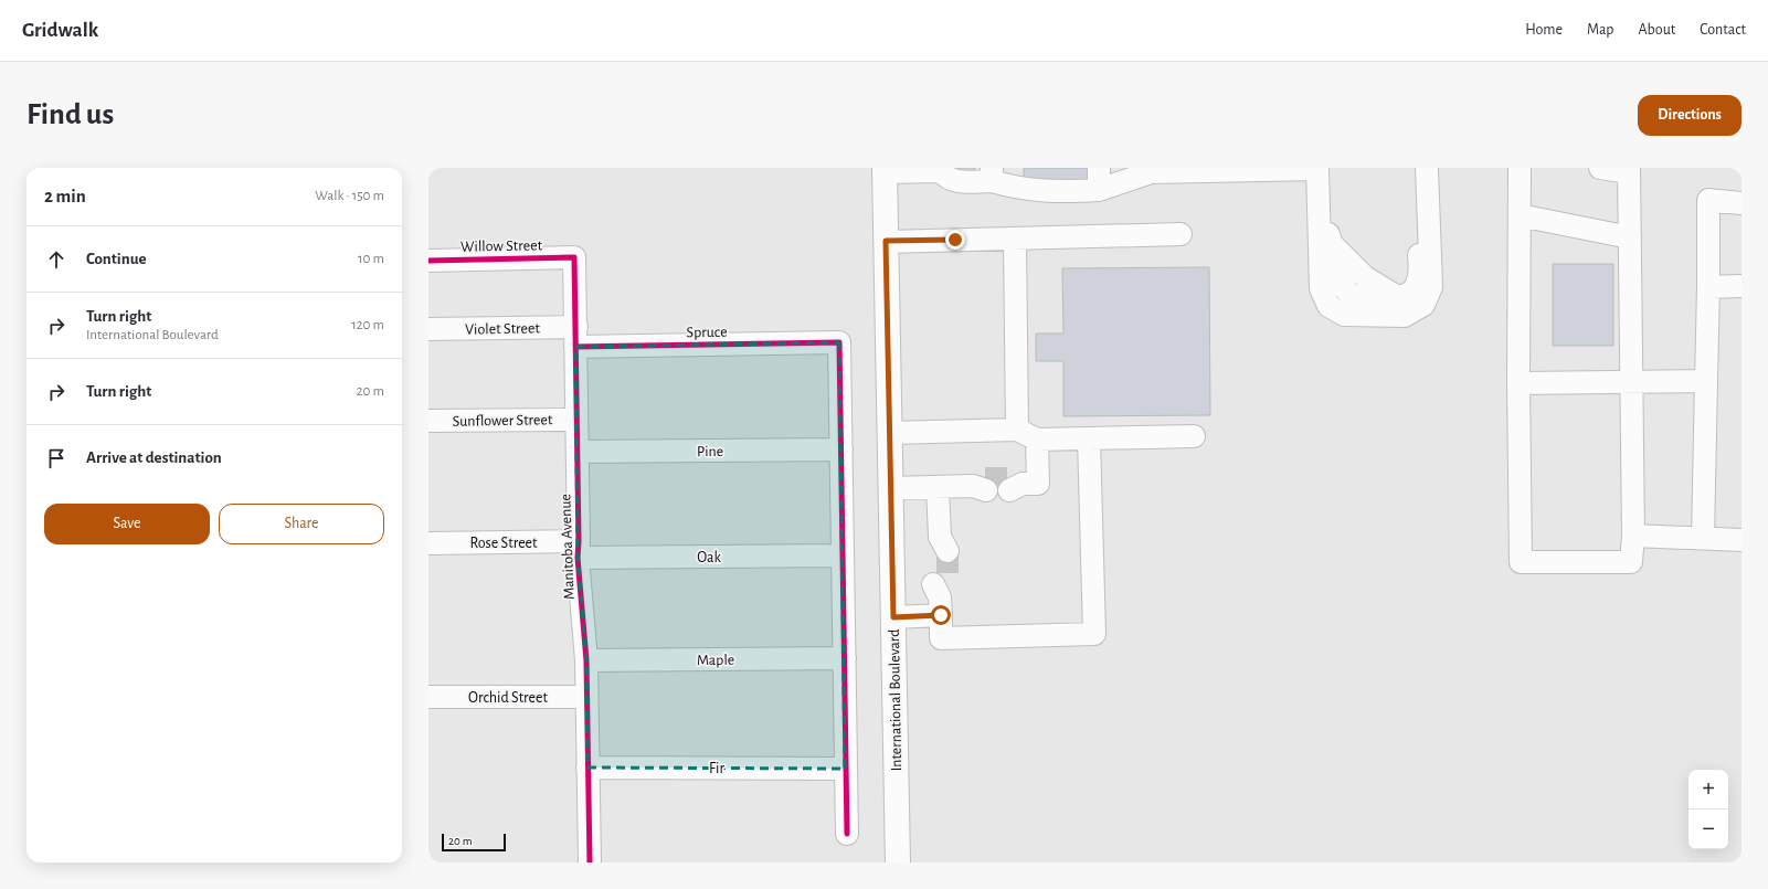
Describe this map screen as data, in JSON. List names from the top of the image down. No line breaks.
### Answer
{"streets":{"main road":["International Boulevard"],"street":["Willow Street","Violet Street","Spruce","Sunflower Street","Pine","Rose Street","Manitoba Avenue","Oak","Maple","Orchid Street","Fir"]},"crossings":[["Willow Street","Manitoba Avenue"],["Violet Street","Spruce"],["Violet Street","Manitoba Avenue"],["Spruce","Pine"],["Spruce","Manitoba Avenue"],["Sunflower Street","Manitoba Avenue"],["Pine","Manitoba Avenue"],["Rose Street","Manitoba Avenue"],["Rose Street","Oak"],["Manitoba Avenue","Oak"],["Manitoba Avenue","Maple"],["Manitoba Avenue","Orchid Street"],["Manitoba Avenue","Fir"]],"scale_bar":"20 m","page":{"header":"Gridwalk","nav":["Home","Map","About","Contact"],"buttons":["Directions",["Save","Share"]],"title":"Find us","heading":["2 min","Walk · 150 m"],"list":[["Continue","10 m"],["Turn right","International Boulevard","120 m"],["Turn right","20 m"],"Arrive at destination"],"map_buttons":["+","−"],"scale":"20 m"}}
